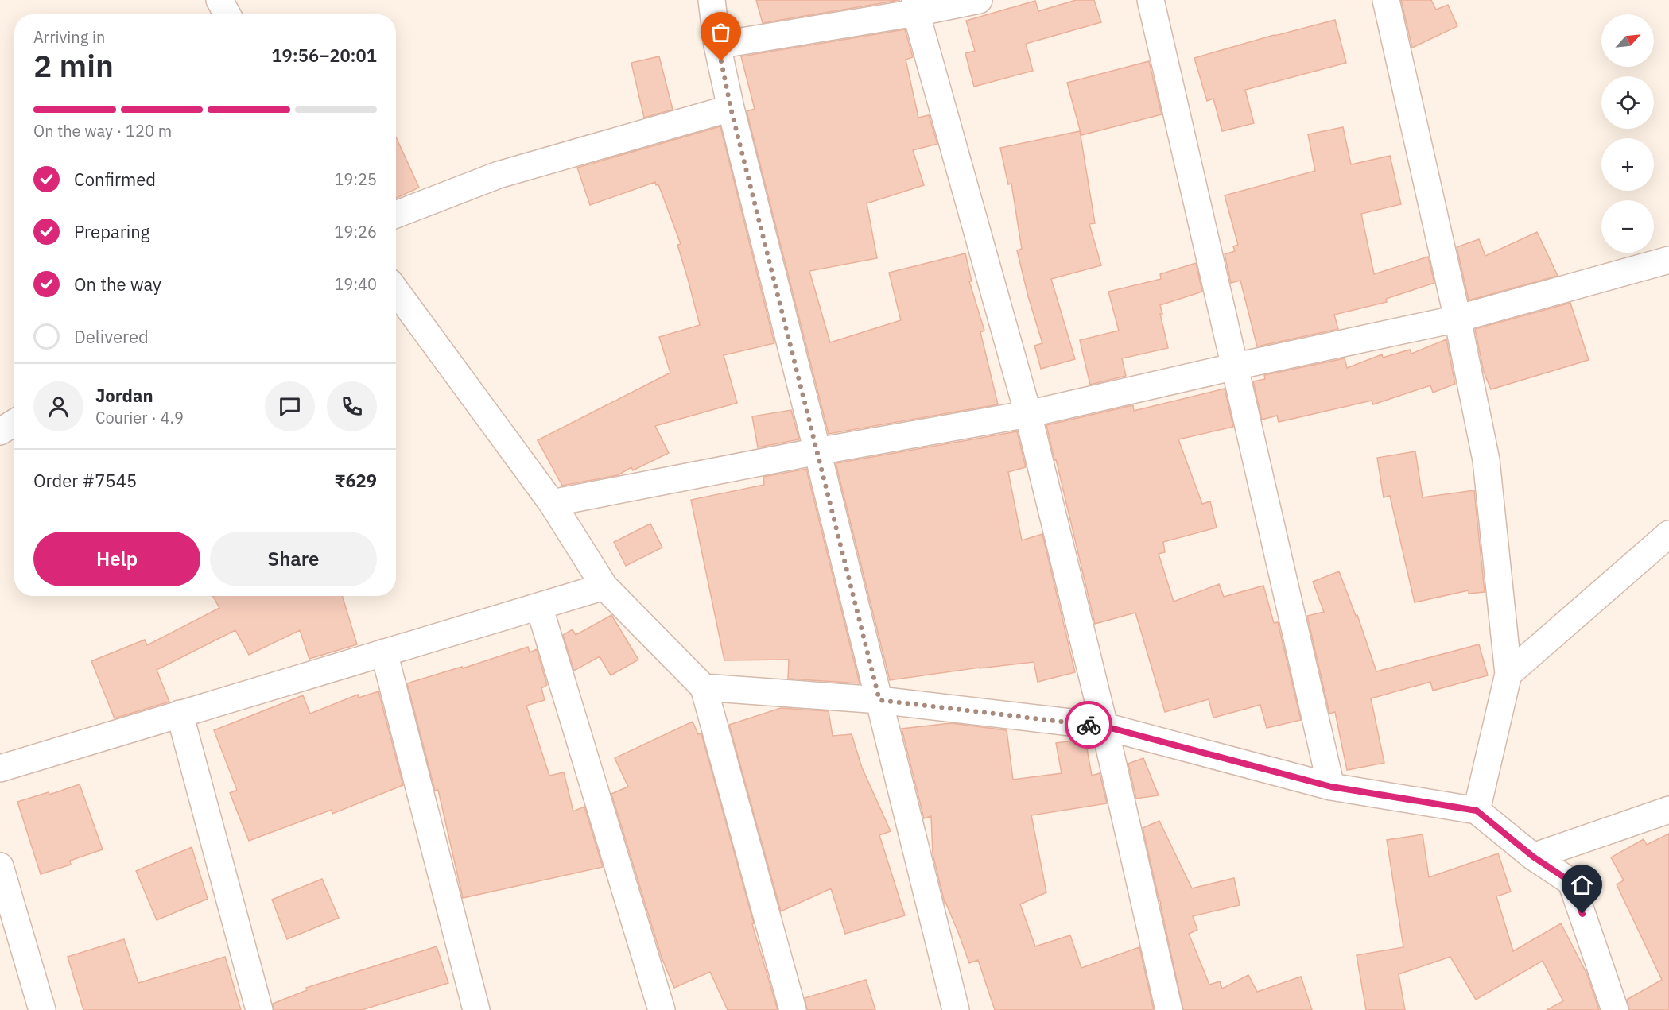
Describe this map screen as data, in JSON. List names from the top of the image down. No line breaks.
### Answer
{"north":"top right","page":{"map_buttons":["+","−"],"heading":["2 min","Arriving in","19:56–20:01"],"panel":["Jordan","Courier · 4.9","Order #7545","₹629"],"bar":"On the way · 120 m","list":[["Confirmed","19:25"],["Preparing","19:26"],["On the way","19:40"],"Delivered"],"buttons":["Help","Share"]}}
